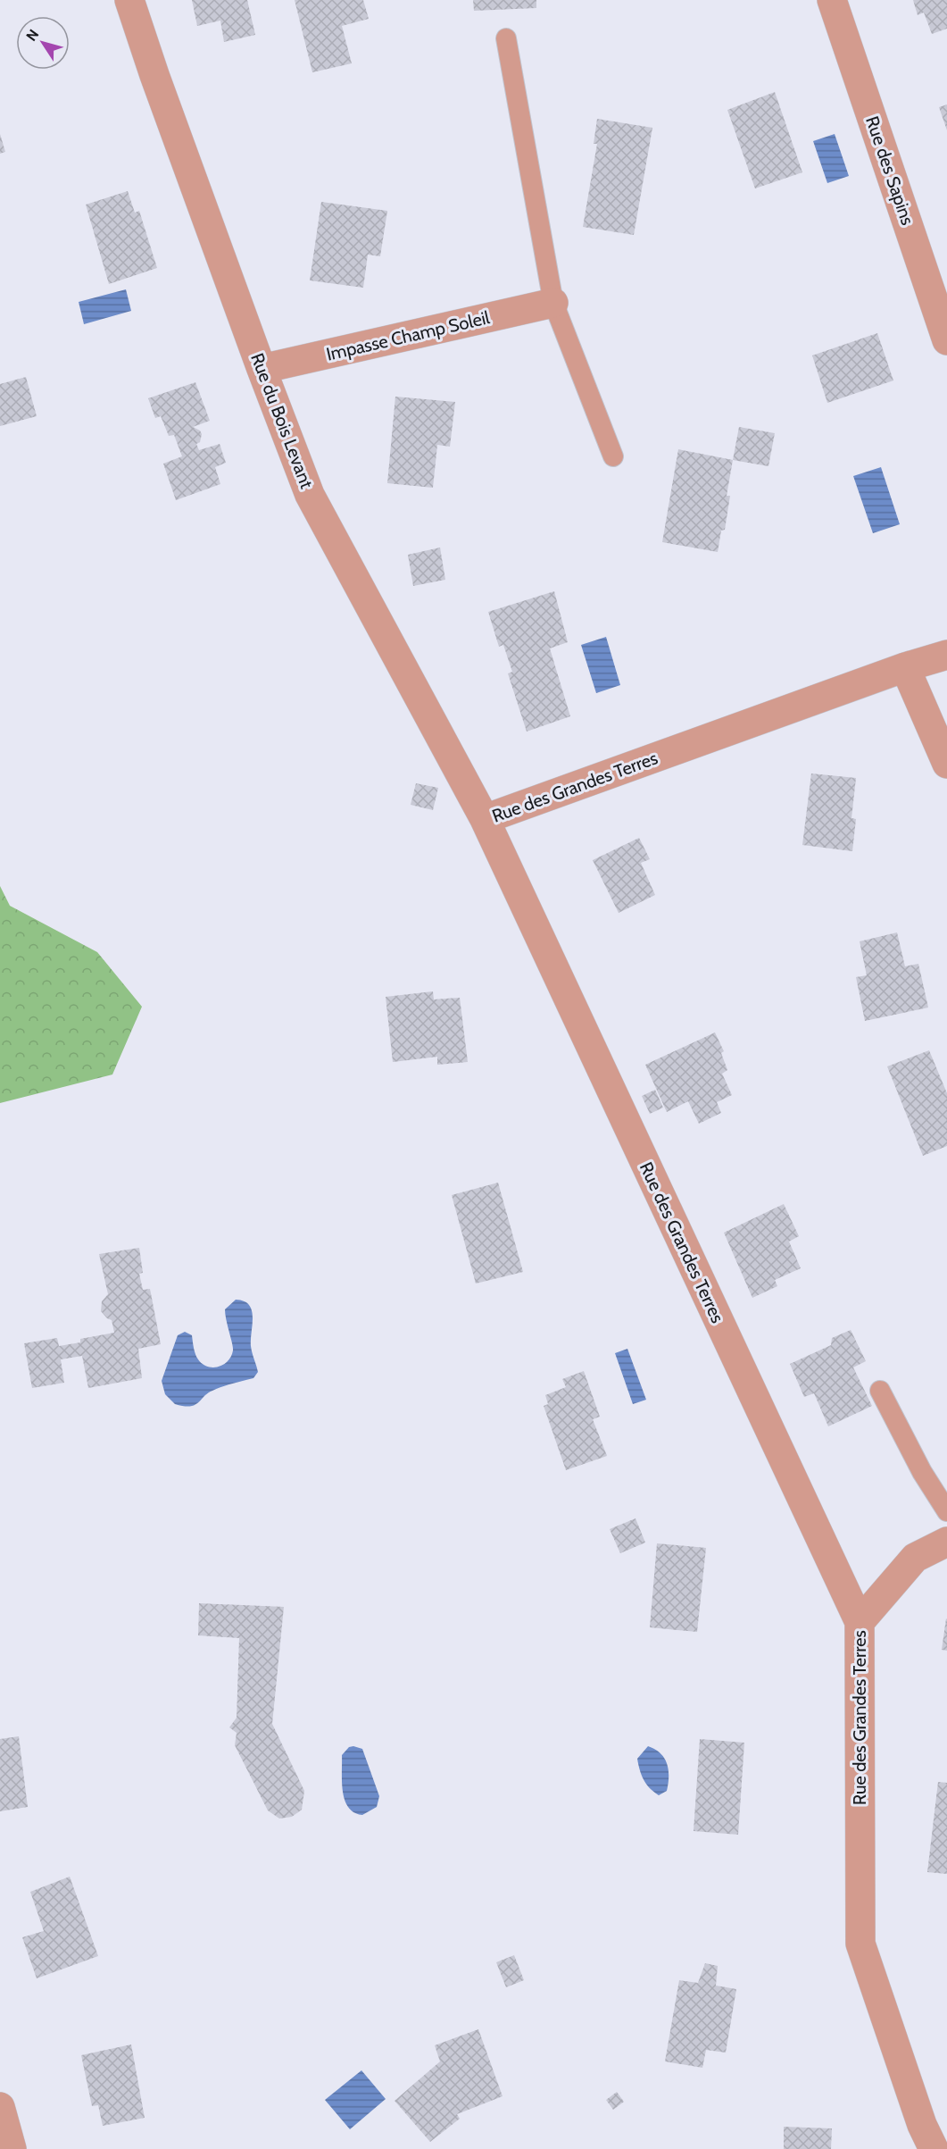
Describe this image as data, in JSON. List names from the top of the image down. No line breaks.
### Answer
{"streets":{"street":["Rue des Sapins","Impasse Champ Soleil","Rue du Bois Levant","Rue des Grandes Terres"]},"crossings":[["Impasse Champ Soleil","Rue du Bois Levant"],["Rue du Bois Levant","Rue des Grandes Terres"]],"north":"top left"}
